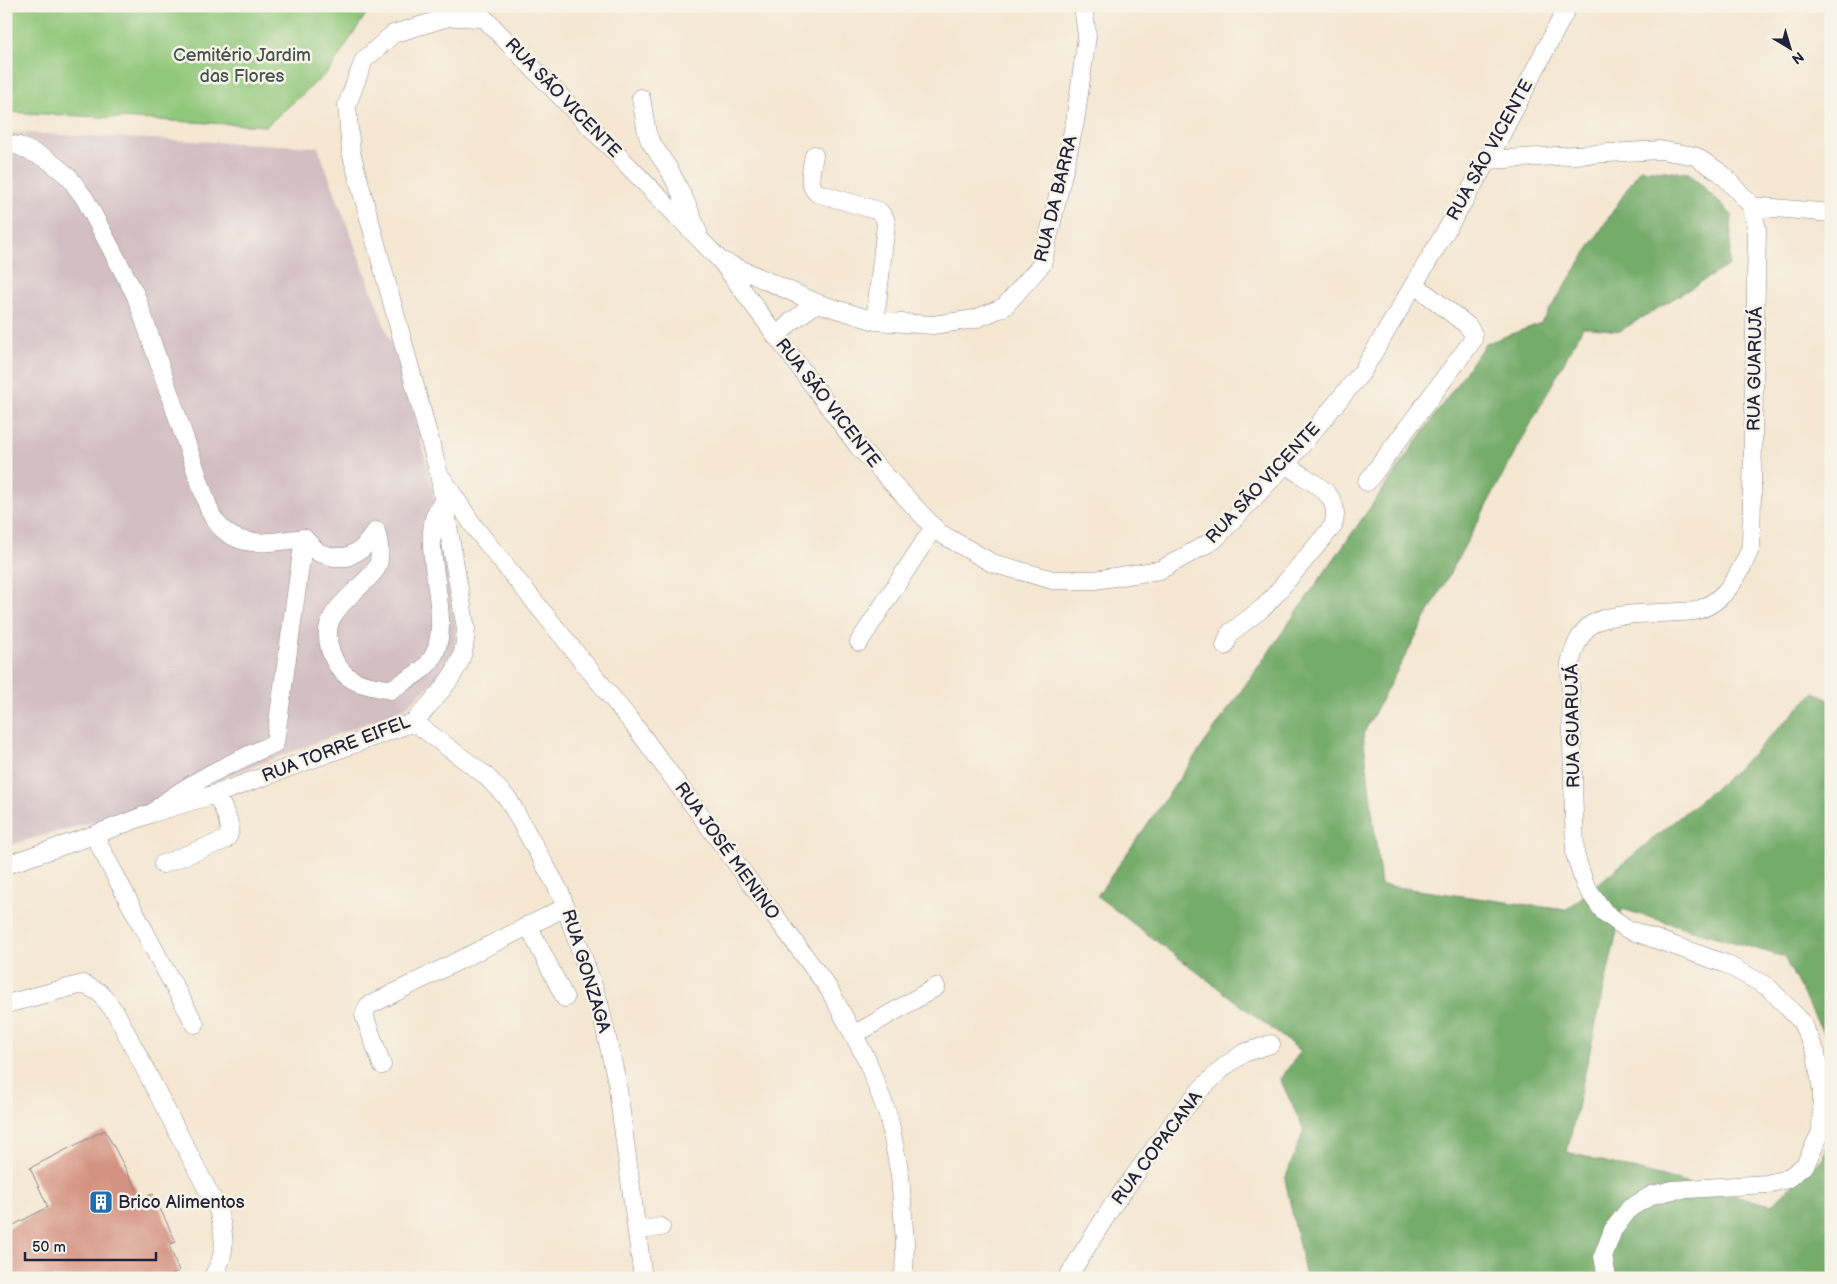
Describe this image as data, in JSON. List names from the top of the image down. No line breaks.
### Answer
{"streets":{"street":["RUA SÃO VICENTE","RUA DA BARRA","RUA GUARUJÁ","RUA TORRE EIFEL","RUA JOSÉ MENINO","RUA GONZAGA","RUA COPACANA"]},"crossings":[["RUA SÃO VICENTE","RUA DA BARRA"],["RUA SÃO VICENTE","RUA TORRE EIFEL"],["RUA SÃO VICENTE","RUA JOSÉ MENINO"],["RUA TORRE EIFEL","RUA JOSÉ MENINO"],["RUA TORRE EIFEL","RUA GONZAGA"]],"parks":["Cemitério Jardim das Flores"],"places":{"building":["Brico Alimentos"]},"scale_bar":"50 m","north":"bottom right"}
